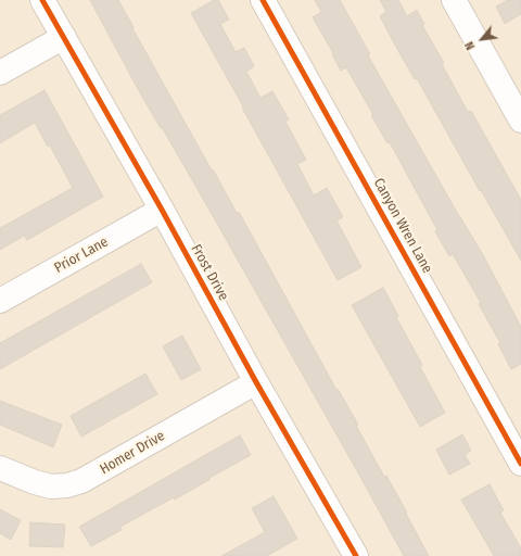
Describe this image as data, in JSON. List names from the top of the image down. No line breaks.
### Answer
{"streets":{"street":["Canyon Wren Lane","Prior Lane","Frost Drive","Homer Drive"]},"crossings":[["Prior Lane","Frost Drive"],["Frost Drive","Homer Drive"]],"north":"bottom left"}
